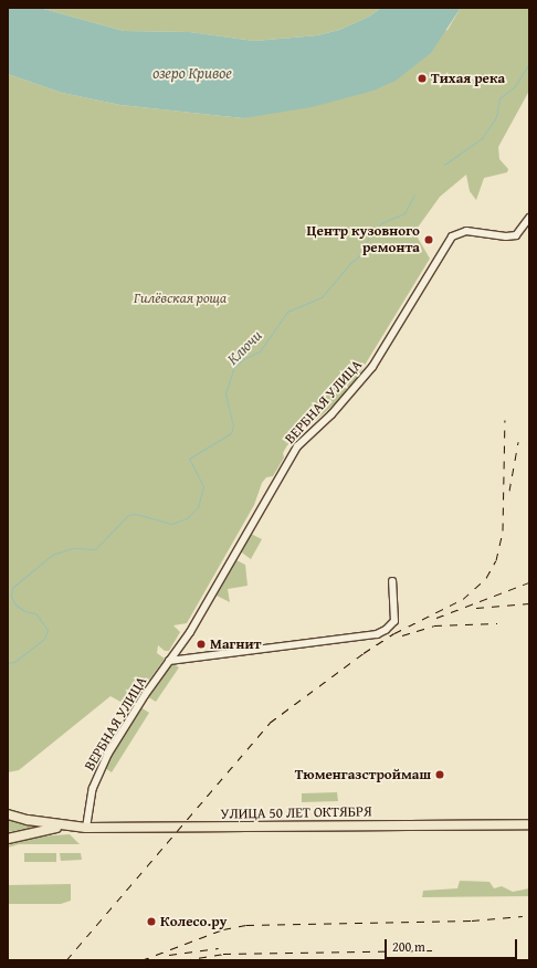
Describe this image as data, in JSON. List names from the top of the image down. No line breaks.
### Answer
{"streets":{"main road":["УЛИЦА 50 ЛЕТ ОКТЯБРЯ"],"street":["ВЕРБНАЯ УЛИЦА"]},"crossings":[["ВЕРБНАЯ УЛИЦА","УЛИЦА 50 ЛЕТ ОКТЯБРЯ"]],"water":["озеро Кривое","Ключи"],"parks":["Гилёвская роща"],"places":["Тихая река","Центр кузовного ремонта","Магнит","Тюменгазстроймаш","Колесо.ру"],"scale_bar":"200 m"}
